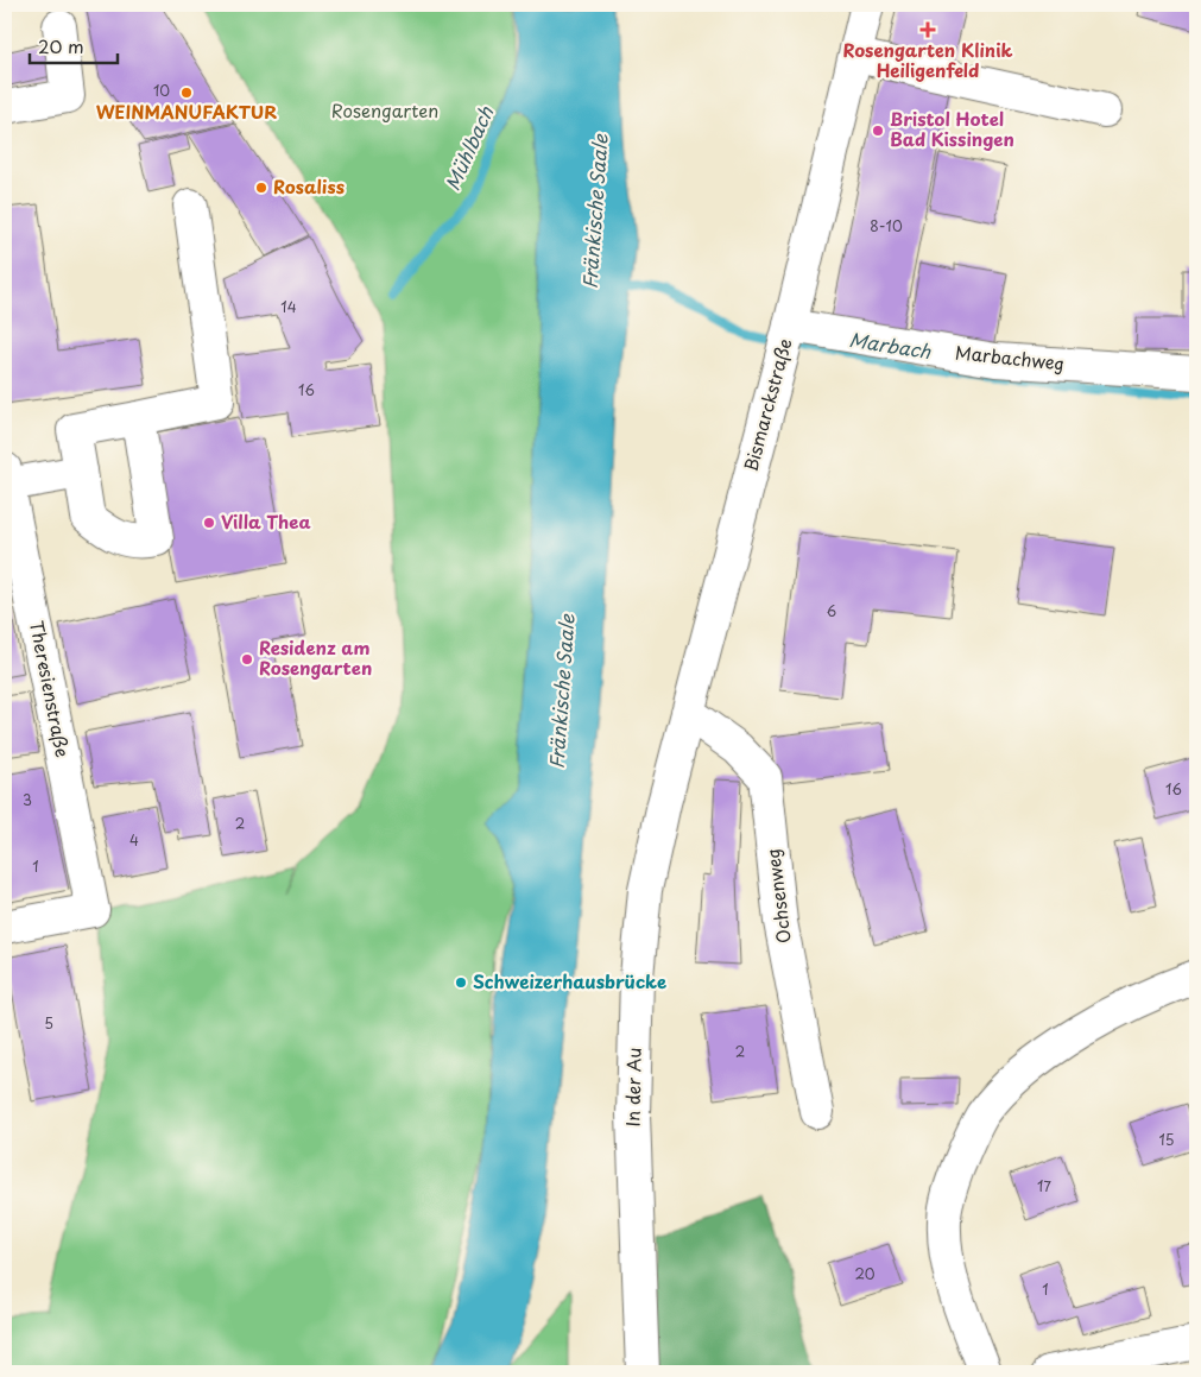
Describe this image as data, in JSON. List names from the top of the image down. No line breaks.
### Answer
{"streets":{"street":["Marbachweg","Bismarckstraße","Theresienstraße","Ochsenweg","In der Au"]},"crossings":[["Marbachweg","Bismarckstraße"],["Bismarckstraße","Ochsenweg"],["Bismarckstraße","In der Au"]],"water":["Mühlbach","Fränkische Saale","Marbach"],"parks":["Rosengarten"],"places":{"health":["Rosengarten Klinik Heiligenfeld"],"other":["WEINMANUFAKTUR","Bristol Hotel Bad Kissingen","Rosaliss","Villa Thea","Residenz am Rosengarten","Schweizerhausbrücke"]},"house_numbers":["10","8-10","14","16","6","16","3","2","4","1","5","2","15","17","20","1"],"scale_bar":"20 m"}
